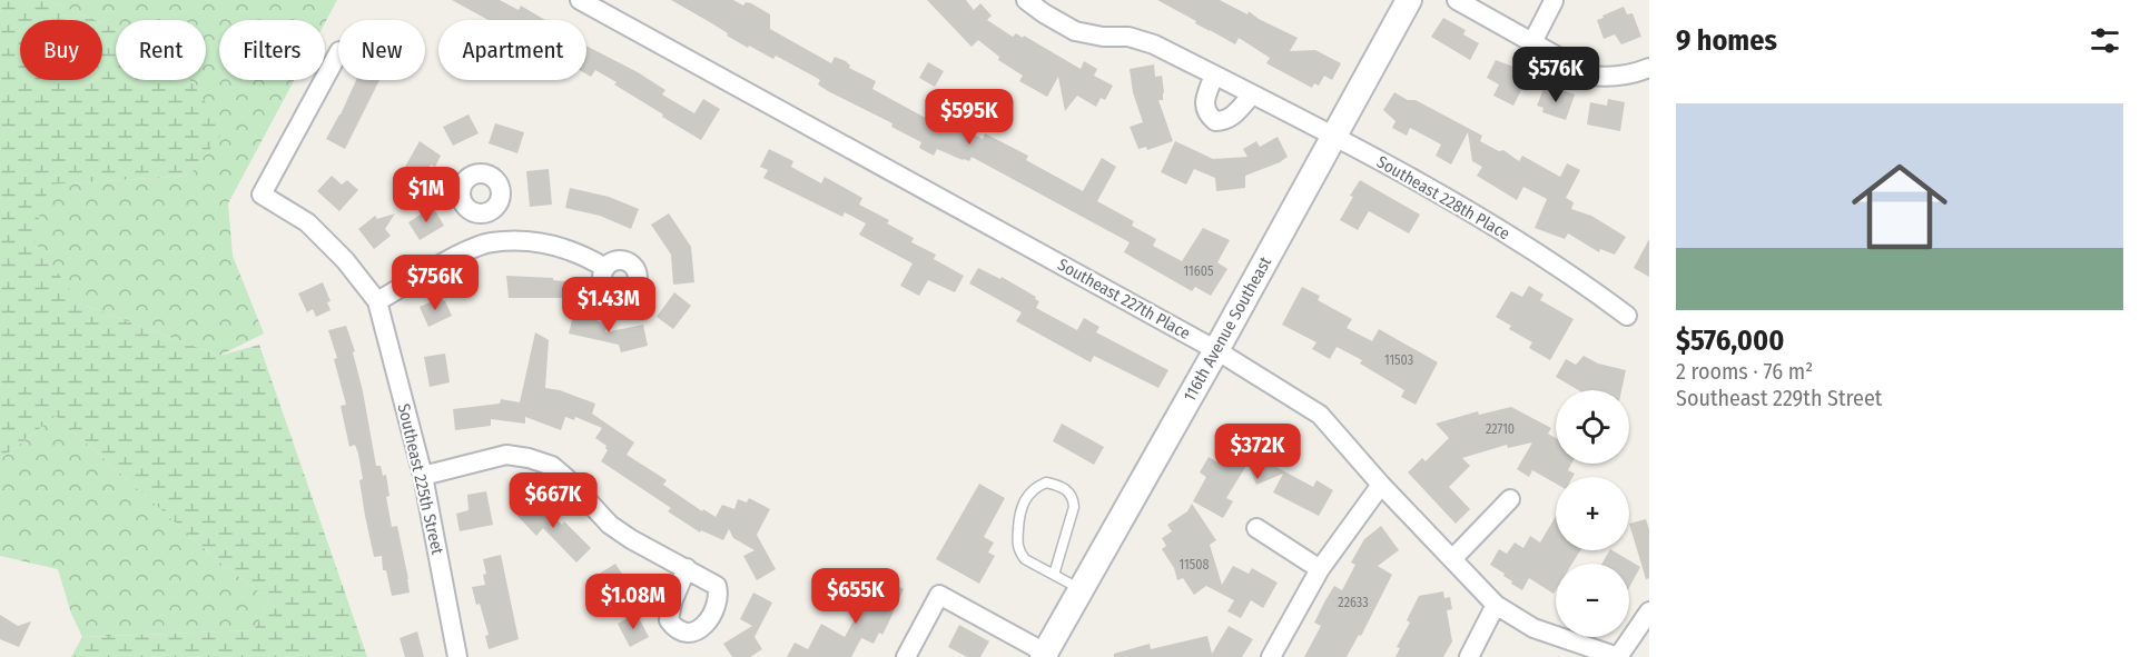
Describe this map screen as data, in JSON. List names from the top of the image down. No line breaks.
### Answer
{"streets":{"main road":["116th Avenue Southeast"],"street":["Southeast 228th Place","Southeast 227th Place","Southeast 225th Street"]},"crossings":[["Southeast 228th Place","116th Avenue Southeast"],["Southeast 227th Place","116th Avenue Southeast"]],"house_numbers":["11605","11503","22710","11508","22633"],"page":{"heading":"9 homes","chip":["Buy","Rent","Filters","New","Apartment"],"price":["$576K","$595K","$1M","$756K","$1.43M","$372K","$667K","$655K","$1.08M"],"list":[{"name":"$576,000","note":"2 rooms · 76 m² · Southeast 229th Street"}],"map_buttons":["+","−"]}}
